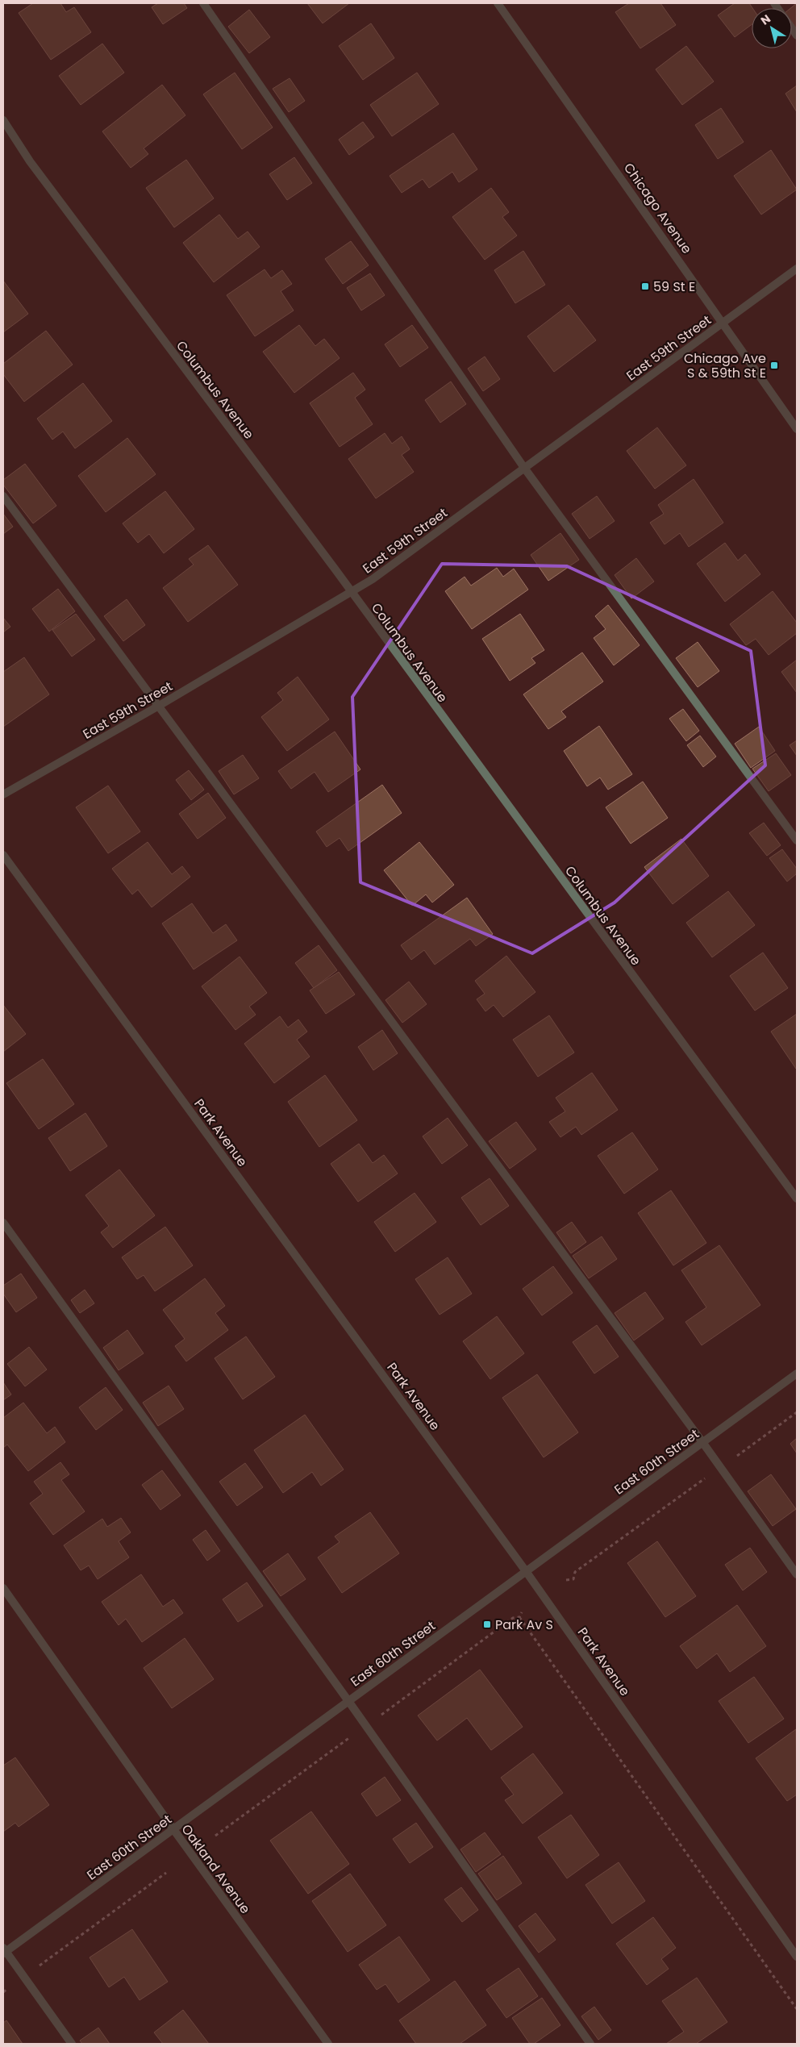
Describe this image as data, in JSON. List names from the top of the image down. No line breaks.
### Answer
{"streets":{"street":["Chicago Avenue","East 59th Street","Columbus Avenue","Park Avenue","East 60th Street","Oakland Avenue"]},"crossings":[["Chicago Avenue","East 59th Street"],["East 59th Street","Columbus Avenue"],["Park Avenue","East 60th Street"],["East 60th Street","Oakland Avenue"]],"places":{"transit":["59 St E","Chicago Ave S & 59th St E","Park Av S"]},"north":"top left"}
